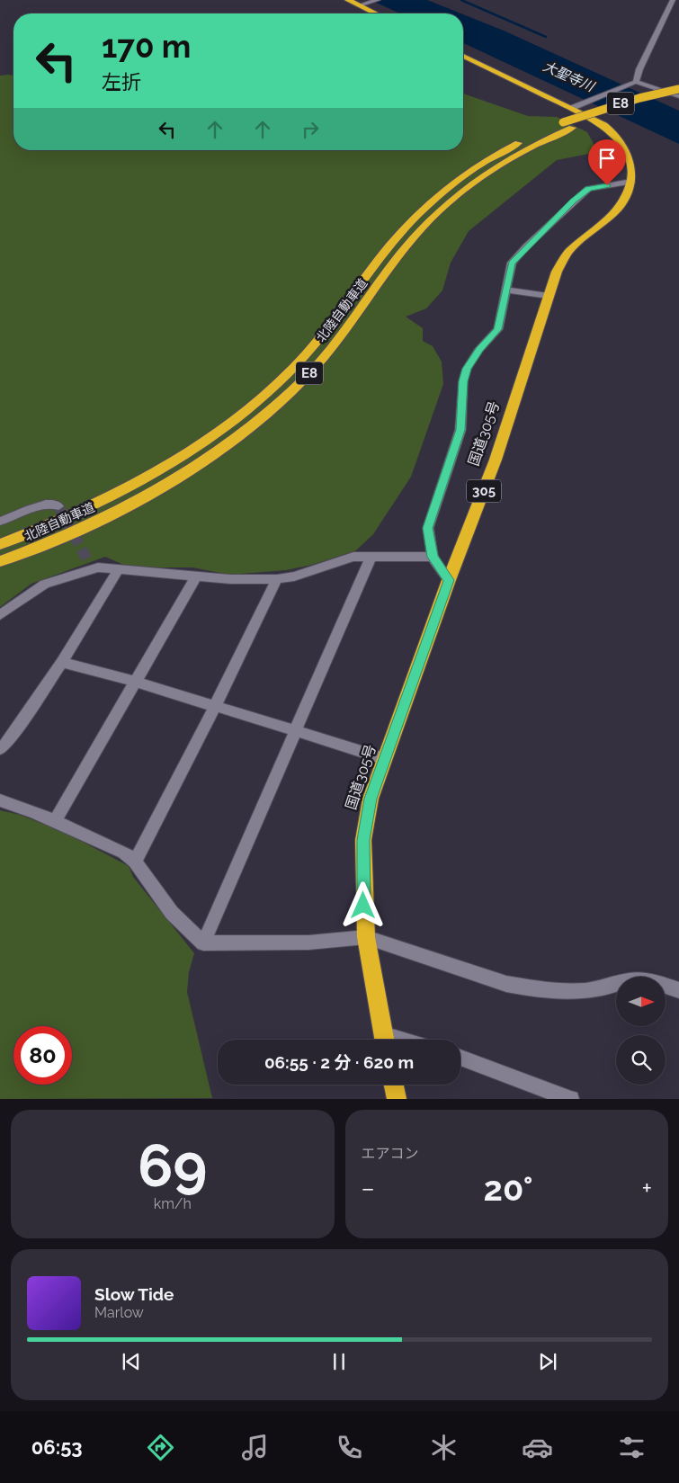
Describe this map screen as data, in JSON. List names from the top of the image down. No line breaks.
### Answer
{"streets":{"highway":["E8","北陸自動車道","国道305号","305"]},"water":["大聖寺川"],"north":"right","page":{"turn":["170 m","左折"],"limit":"80","trip":"06:55 · 2 分 · 620 m","tile":[["69","km/h"],"エアコン"],"heat":["−","20°","+"],"song":["Slow Tide","Marlow"],"tabs":"06:53"}}
